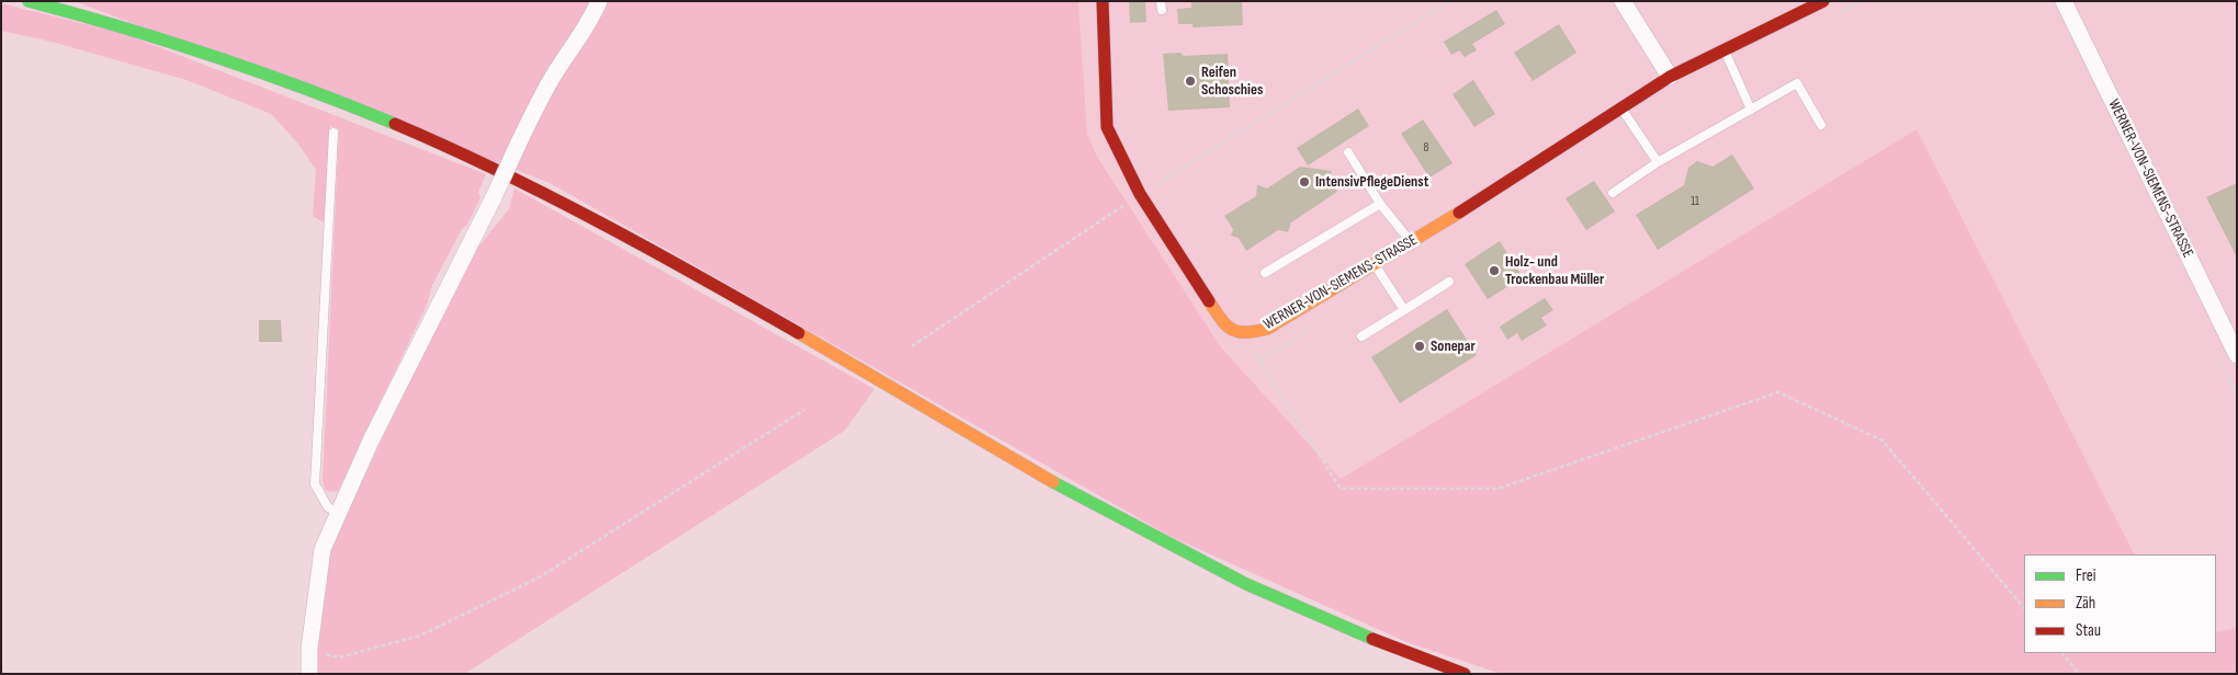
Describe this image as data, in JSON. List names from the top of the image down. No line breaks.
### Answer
{"streets":{"main road":["WERNER-VON-SIEMENS-STRASSE"]},"places":["Reifen Schoschies","IntensivPflegeDienst","Holz- und Trockenbau Müller","Sonepar"],"house_numbers":["8","11"],"legend":["Frei","Zäh","Stau"]}
